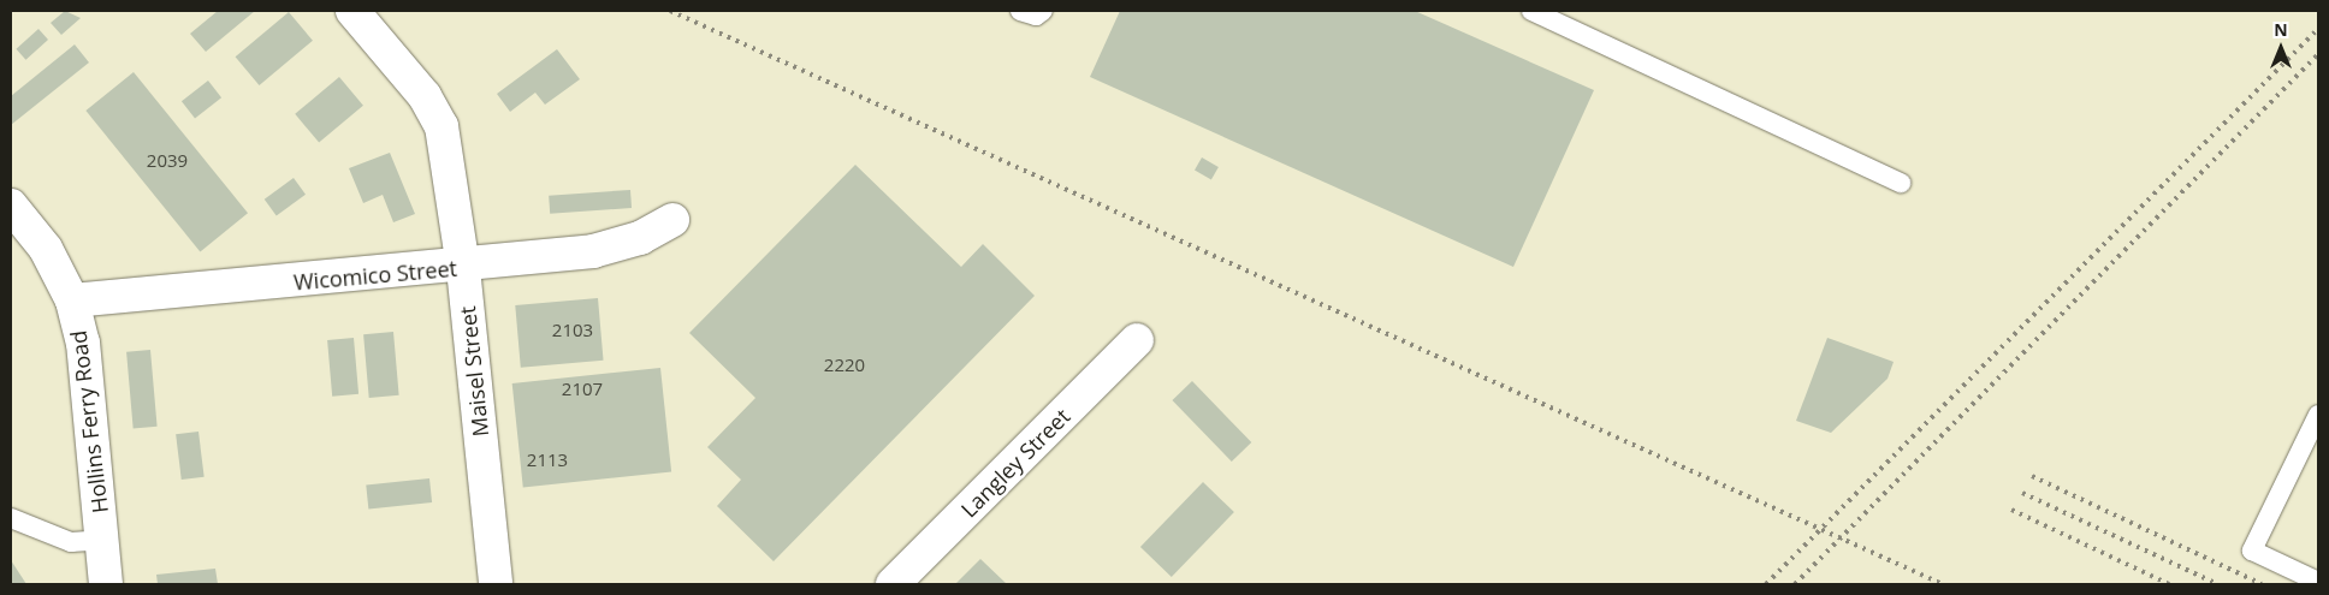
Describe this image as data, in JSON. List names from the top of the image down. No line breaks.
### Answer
{"streets":{"street":["Wicomico Street","Maisel Street","Hollins Ferry Road","Langley Street"]},"crossings":[["Wicomico Street","Maisel Street"],["Wicomico Street","Hollins Ferry Road"]],"house_numbers":["2039","2103","2220","2107","2113"],"north":"top"}
